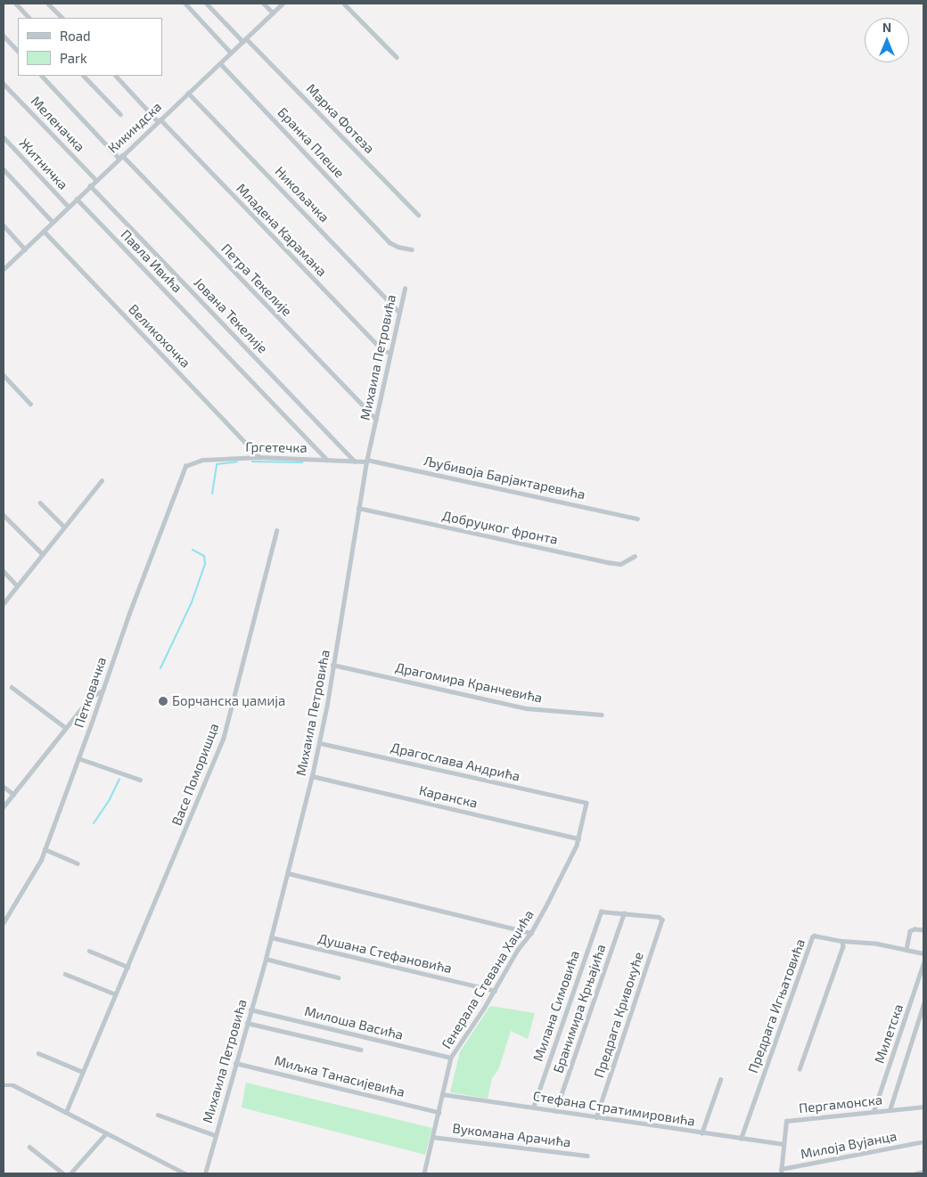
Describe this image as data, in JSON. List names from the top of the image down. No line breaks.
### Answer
{"streets":{"street":["Марка Фотеза","Меленачка","Кикиндска","Бранка Плеше","Житничка","Никољачка","Младена Карамана","Павла Ивића","Петра Текелије","Јована Текелије","Великохочка","Михаила Петровића","Гргетечка","Љубивоја Барјактаревића","Добруџког фронта","Драгомира Кранчевића","Петковачка","Драгослава Андрића","Васе Поморишца","Каранска","Душана Стефановића","Генерала Стевана Хаџића","Милана Симовића","Предрага Игњатовића","Бранимира Крњајића","Предрага Кривокуће","Милоша Васића","Милетска","Миљка Танасијевића","Пергамонска","Стефана Стратимировића","Вукомана Арачића","Милоја Вујанца"]},"crossings":[["Марка Фотеза","Кикиндска"],["Меленачка","Кикиндска"],["Кикиндска","Бранка Плеше"],["Кикиндска","Житничка"],["Кикиндска","Никољачка"],["Кикиндска","Младена Карамана"],["Кикиндска","Павла Ивића"],["Кикиндска","Петра Текелије"],["Кикиндска","Јована Текелије"],["Кикиндска","Великохочка"],["Никољачка","Михаила Петровића"],["Младена Карамана","Михаила Петровића"],["Павла Ивића","Гргетечка"],["Петра Текелије","Михаила Петровића"],["Јована Текелије","Гргетечка"],["Великохочка","Гргетечка"],["Михаила Петровића","Гргетечка"],["Михаила Петровића","Љубивоја Барјактаревића"],["Михаила Петровића","Добруџког фронта"],["Михаила Петровића","Драгомира Кранчевића"],["Михаила Петровића","Драгослава Андрића"],["Михаила Петровића","Каранска"],["Михаила Петровића","Душана Стефановића"],["Михаила Петровића","Милоша Васића"],["Михаила Петровића","Миљка Танасијевића"],["Гргетечка","Љубивоја Барјактаревића"],["Гргетечка","Петковачка"],["Драгослава Андрића","Генерала Стевана Хаџића"],["Каранска","Генерала Стевана Хаџића"],["Душана Стефановића","Генерала Стевана Хаџића"],["Генерала Стевана Хаџића","Милоша Васића"],["Генерала Стевана Хаџића","Миљка Танасијевића"],["Генерала Стевана Хаџића","Стефана Стратимировића"],["Генерала Стевана Хаџића","Вукомана Арачића"],["Милана Симовића","Бранимира Крњајића"],["Милана Симовића","Предрага Кривокуће"],["Милана Симовића","Стефана Стратимировића"],["Предрага Игњатовића","Стефана Стратимировића"],["Бранимира Крњајића","Предрага Кривокуће"],["Бранимира Крњајића","Стефана Стратимировића"],["Предрага Кривокуће","Стефана Стратимировића"],["Милетска","Пергамонска"],["Пергамонска","Стефана Стратимировића"],["Пергамонска","Милоја Вујанца"]],"places":["Борчанска џамија"],"legend":["Road","Park"],"north":"top"}
